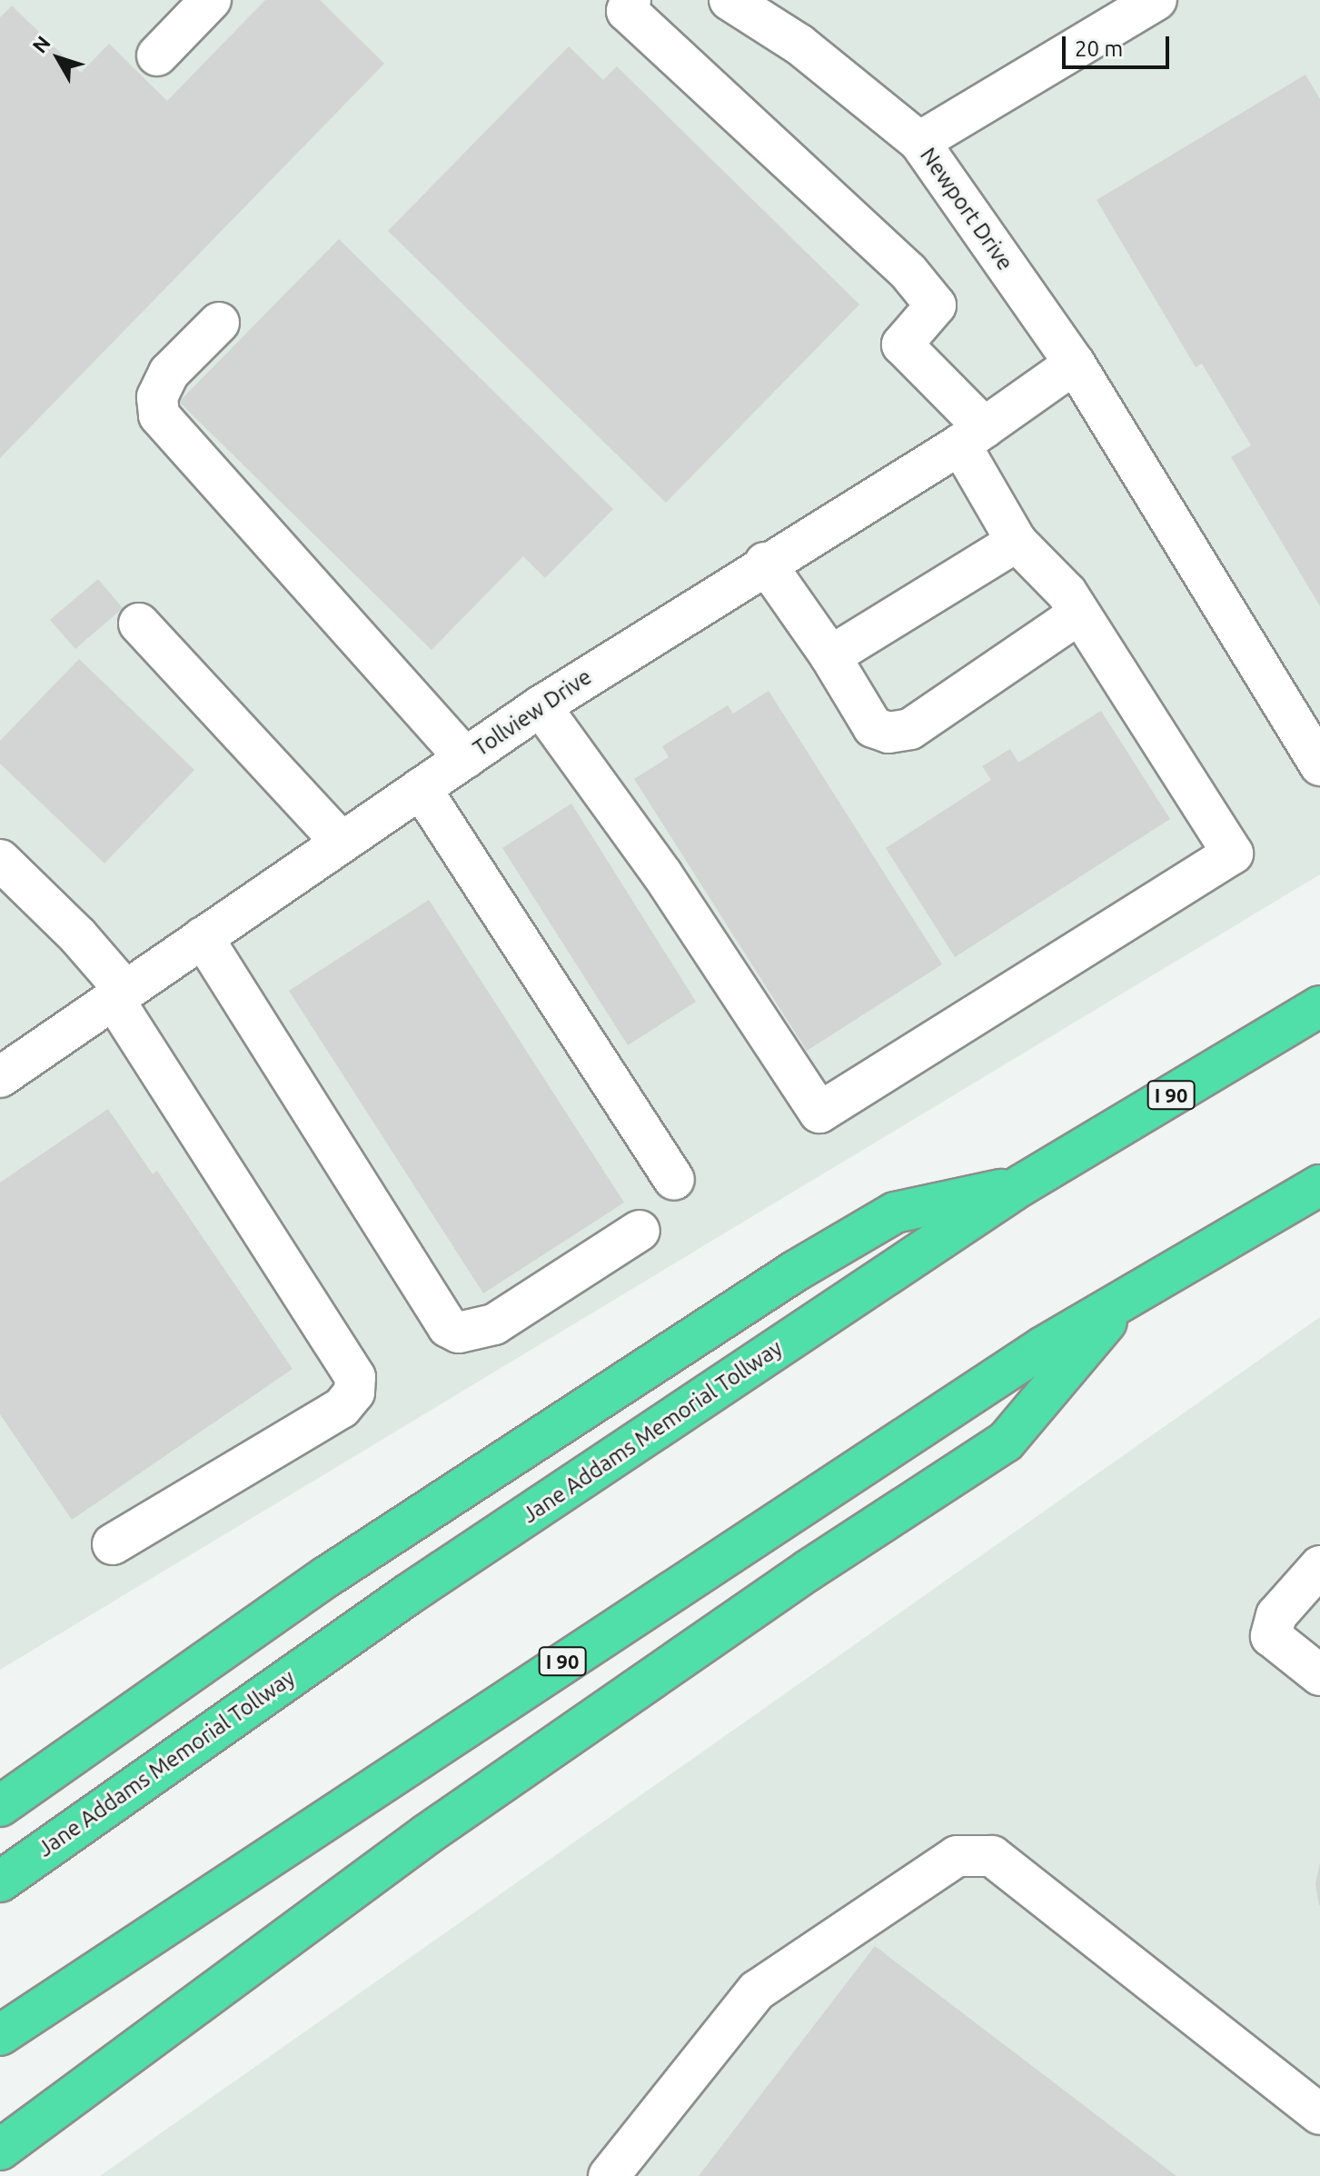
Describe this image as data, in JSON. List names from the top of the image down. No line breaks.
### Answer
{"streets":{"highway":["I 90","Jane Addams Memorial Tollway"],"street":["Newport Drive","Tollview Drive"]},"crossings":[["Newport Drive","Tollview Drive"]],"scale_bar":"20 m","north":"top left"}
